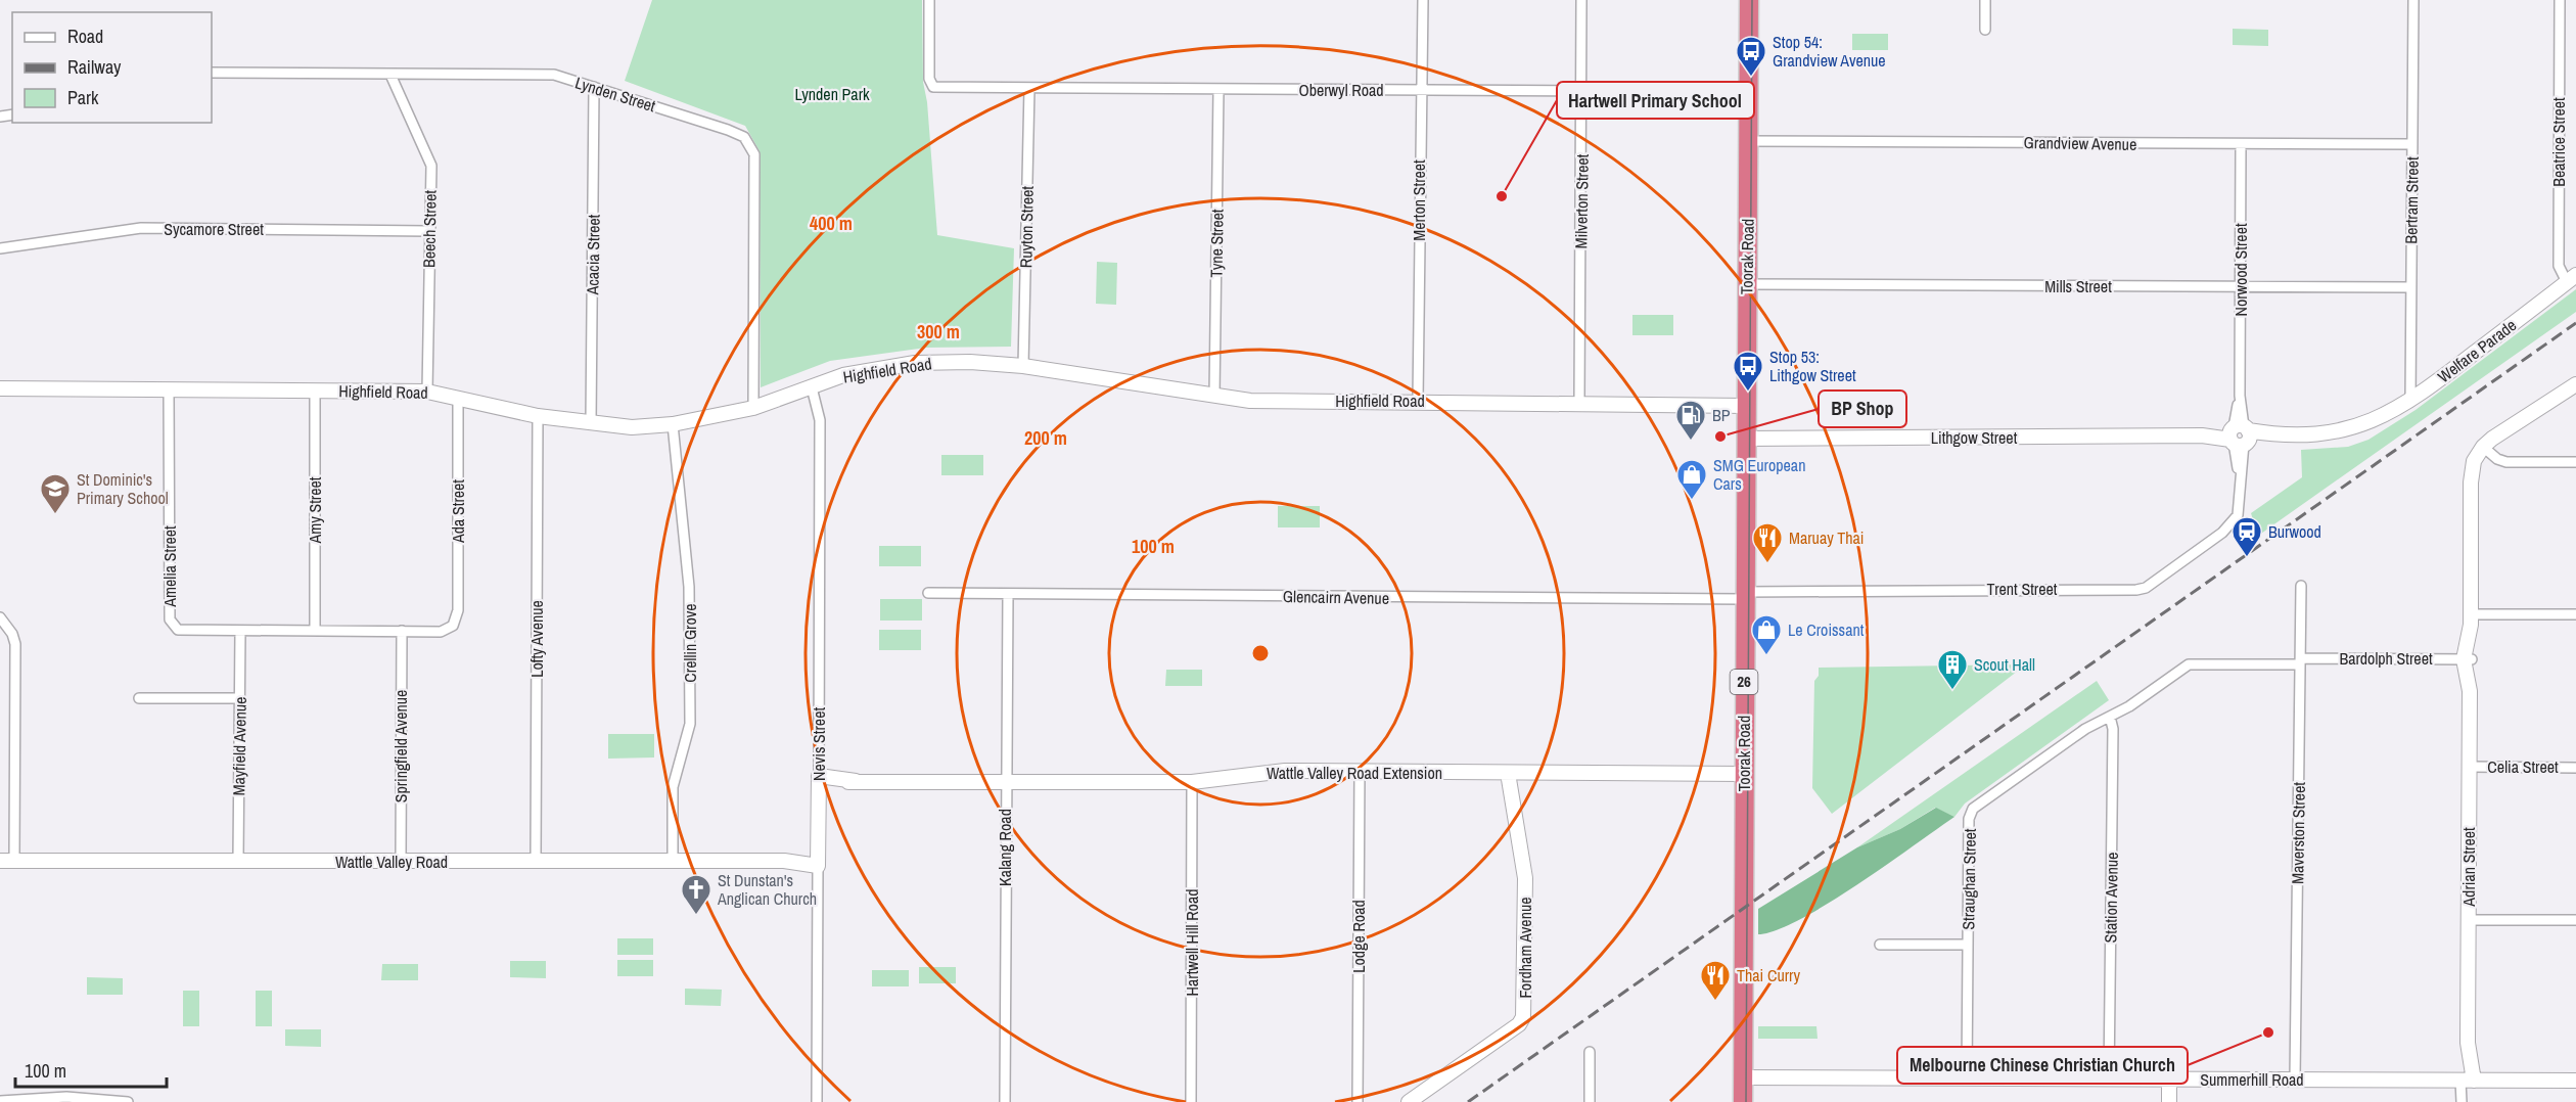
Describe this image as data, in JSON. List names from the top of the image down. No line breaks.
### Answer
{"streets":{"highway":["Toorak Road","26"],"street":["Oberwyl Road","Lynden Street","Beatrice Street","Grandview Avenue","Merton Street","Bertram Street","Milverton Street","Ruyton Street","Sycamore Street","Beech Street","Tyne Street","Acacia Street","Norwood Street","Mills Street","Welfare Parade","Highfield Road","Lithgow Street","Amy Street","Ada Street","Amelia Street","Trent Street","Glencairn Avenue","Lofty Avenue","Crellin Grove","Bardolph Street","Nevis Street","Mayfield Avenue","Springfield Avenue","Celia Street","Wattle Valley Road Extension","Maverston Street","Kalang Road","Wattle Valley Road","Adrian Street","Straughan Street","Station Avenue","Lodge Road","Hartwell Hill Road","Fordham Avenue","Summerhill Road"]},"crossings":[["Oberwyl Road","Merton Street"],["Oberwyl Road","Milverton Street"],["Oberwyl Road","Ruyton Street"],["Oberwyl Road","Tyne Street"],["Oberwyl Road","Toorak Road"],["Lynden Street","Beech Street"],["Lynden Street","Acacia Street"],["Lynden Street","Highfield Road"],["Beatrice Street","Welfare Parade"],["Grandview Avenue","Bertram Street"],["Grandview Avenue","Toorak Road"],["Grandview Avenue","Norwood Street"],["Merton Street","Highfield Road"],["Bertram Street","Mills Street"],["Bertram Street","Welfare Parade"],["Milverton Street","Highfield Road"],["Ruyton Street","Highfield Road"],["Sycamore Street","Beech Street"],["Beech Street","Highfield Road"],["Tyne Street","Highfield Road"],["Acacia Street","Highfield Road"],["Toorak Road","Mills Street"],["Toorak Road","Highfield Road"],["Toorak Road","Lithgow Street"],["Toorak Road","Trent Street"],["Toorak Road","Glencairn Avenue"],["Toorak Road","Wattle Valley Road Extension"],["Toorak Road","Summerhill Road"],["Norwood Street","Mills Street"],["Norwood Street","Lithgow Street"],["Norwood Street","Trent Street"],["Welfare Parade","Lithgow Street"],["Highfield Road","Amy Street"],["Highfield Road","Ada Street"],["Highfield Road","Amelia Street"],["Highfield Road","Lofty Avenue"],["Highfield Road","Crellin Grove"],["Highfield Road","Nevis Street"],["Lithgow Street","Trent Street"],["Ada Street","Springfield Avenue"],["Amelia Street","Mayfield Avenue"],["Trent Street","Glencairn Avenue"],["Glencairn Avenue","Kalang Road"],["Lofty Avenue","Wattle Valley Road"],["Crellin Grove","Wattle Valley Road"],["Bardolph Street","Maverston Street"],["Bardolph Street","Adrian Street"],["Bardolph Street","Straughan Street"],["Bardolph Street","Station Avenue"],["Nevis Street","Wattle Valley Road Extension"],["Nevis Street","Wattle Valley Road"],["Mayfield Avenue","Wattle Valley Road"],["Springfield Avenue","Wattle Valley Road"],["Celia Street","Adrian Street"],["Wattle Valley Road Extension","Kalang Road"],["Wattle Valley Road Extension","Lodge Road"],["Wattle Valley Road Extension","Hartwell Hill Road"],["Wattle Valley Road Extension","Fordham Avenue"],["Maverston Street","Summerhill Road"],["Adrian Street","Summerhill Road"],["Straughan Street","Station Avenue"],["Straughan Street","Summerhill Road"],["Station Avenue","Summerhill Road"]],"parks":["Lynden Park"],"places":{"bus stop":["Stop 54: Grandview Avenue","Stop 53: Lithgow Street"],"other":["Hartwell Primary School","BP Shop","Melbourne Chinese Christian Church"],"fuel station":["BP"],"shop":["SMG European Cars","Le Croissant"],"school or university":["St Dominic's Primary School"],"station":["Burwood"],"restaurant":["Maruay Thai","Thai Curry"],"building":["Scout Hall"],"church":["St Dunstan's Anglican Church"]},"legend":["Road","Railway","Park"],"scale_bar":"100 m","rings":["400 m","300 m","200 m","100 m"]}
